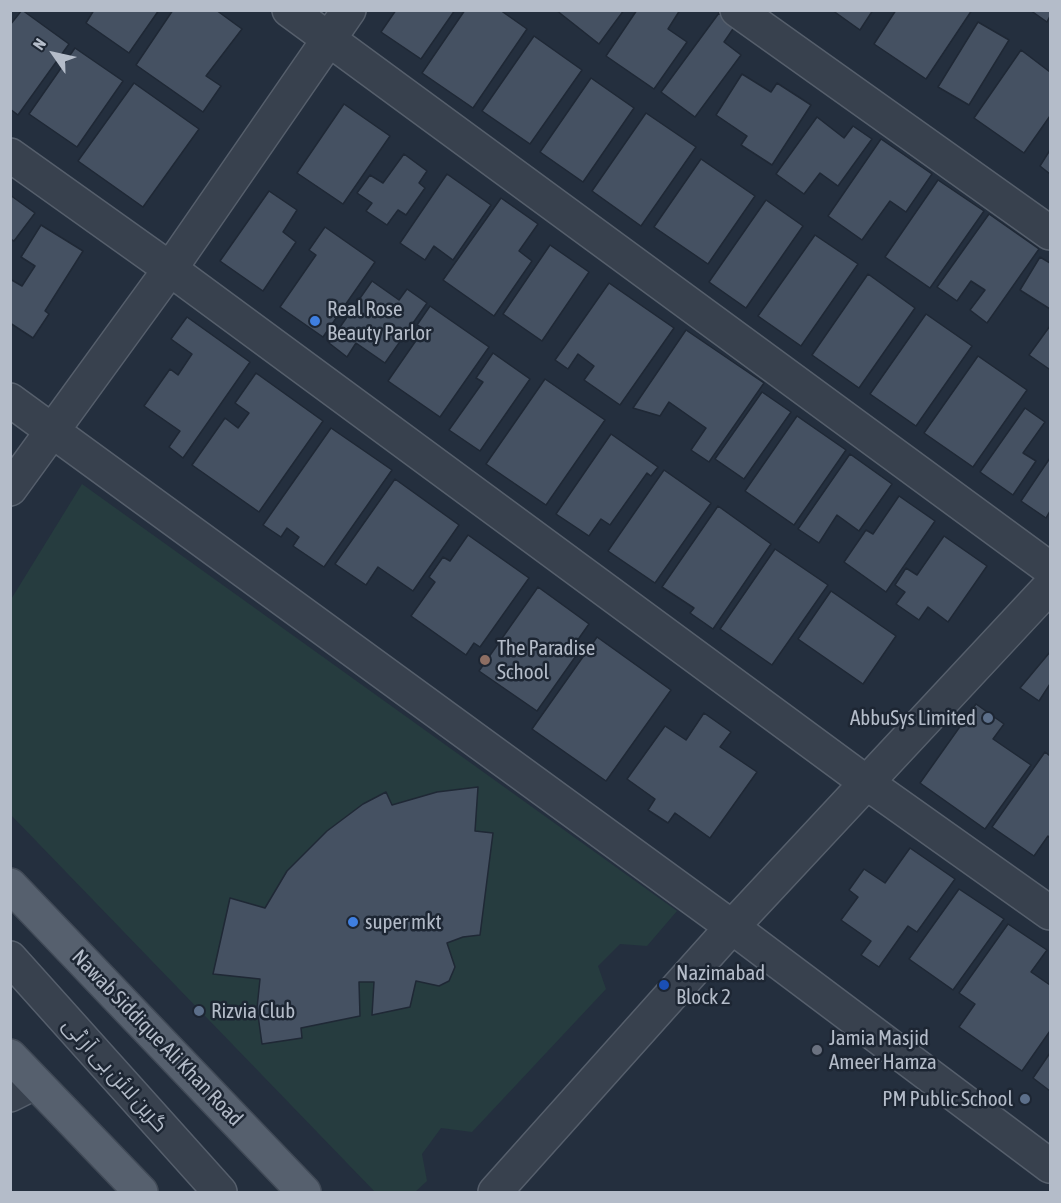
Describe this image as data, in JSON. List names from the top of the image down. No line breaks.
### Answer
{"streets":{"main road":["Nawab Siddique Ali Khan Road"],"street":["گرین لائن بی آر ٹی"]},"places":["Real Rose Beauty Parlor","The Paradise School","AbbuSys Limited","super mkt","Nazimabad Block 2","Rizvia Club","Jamia Masjid Ameer Hamza","PM Public School"],"north":"top left"}
